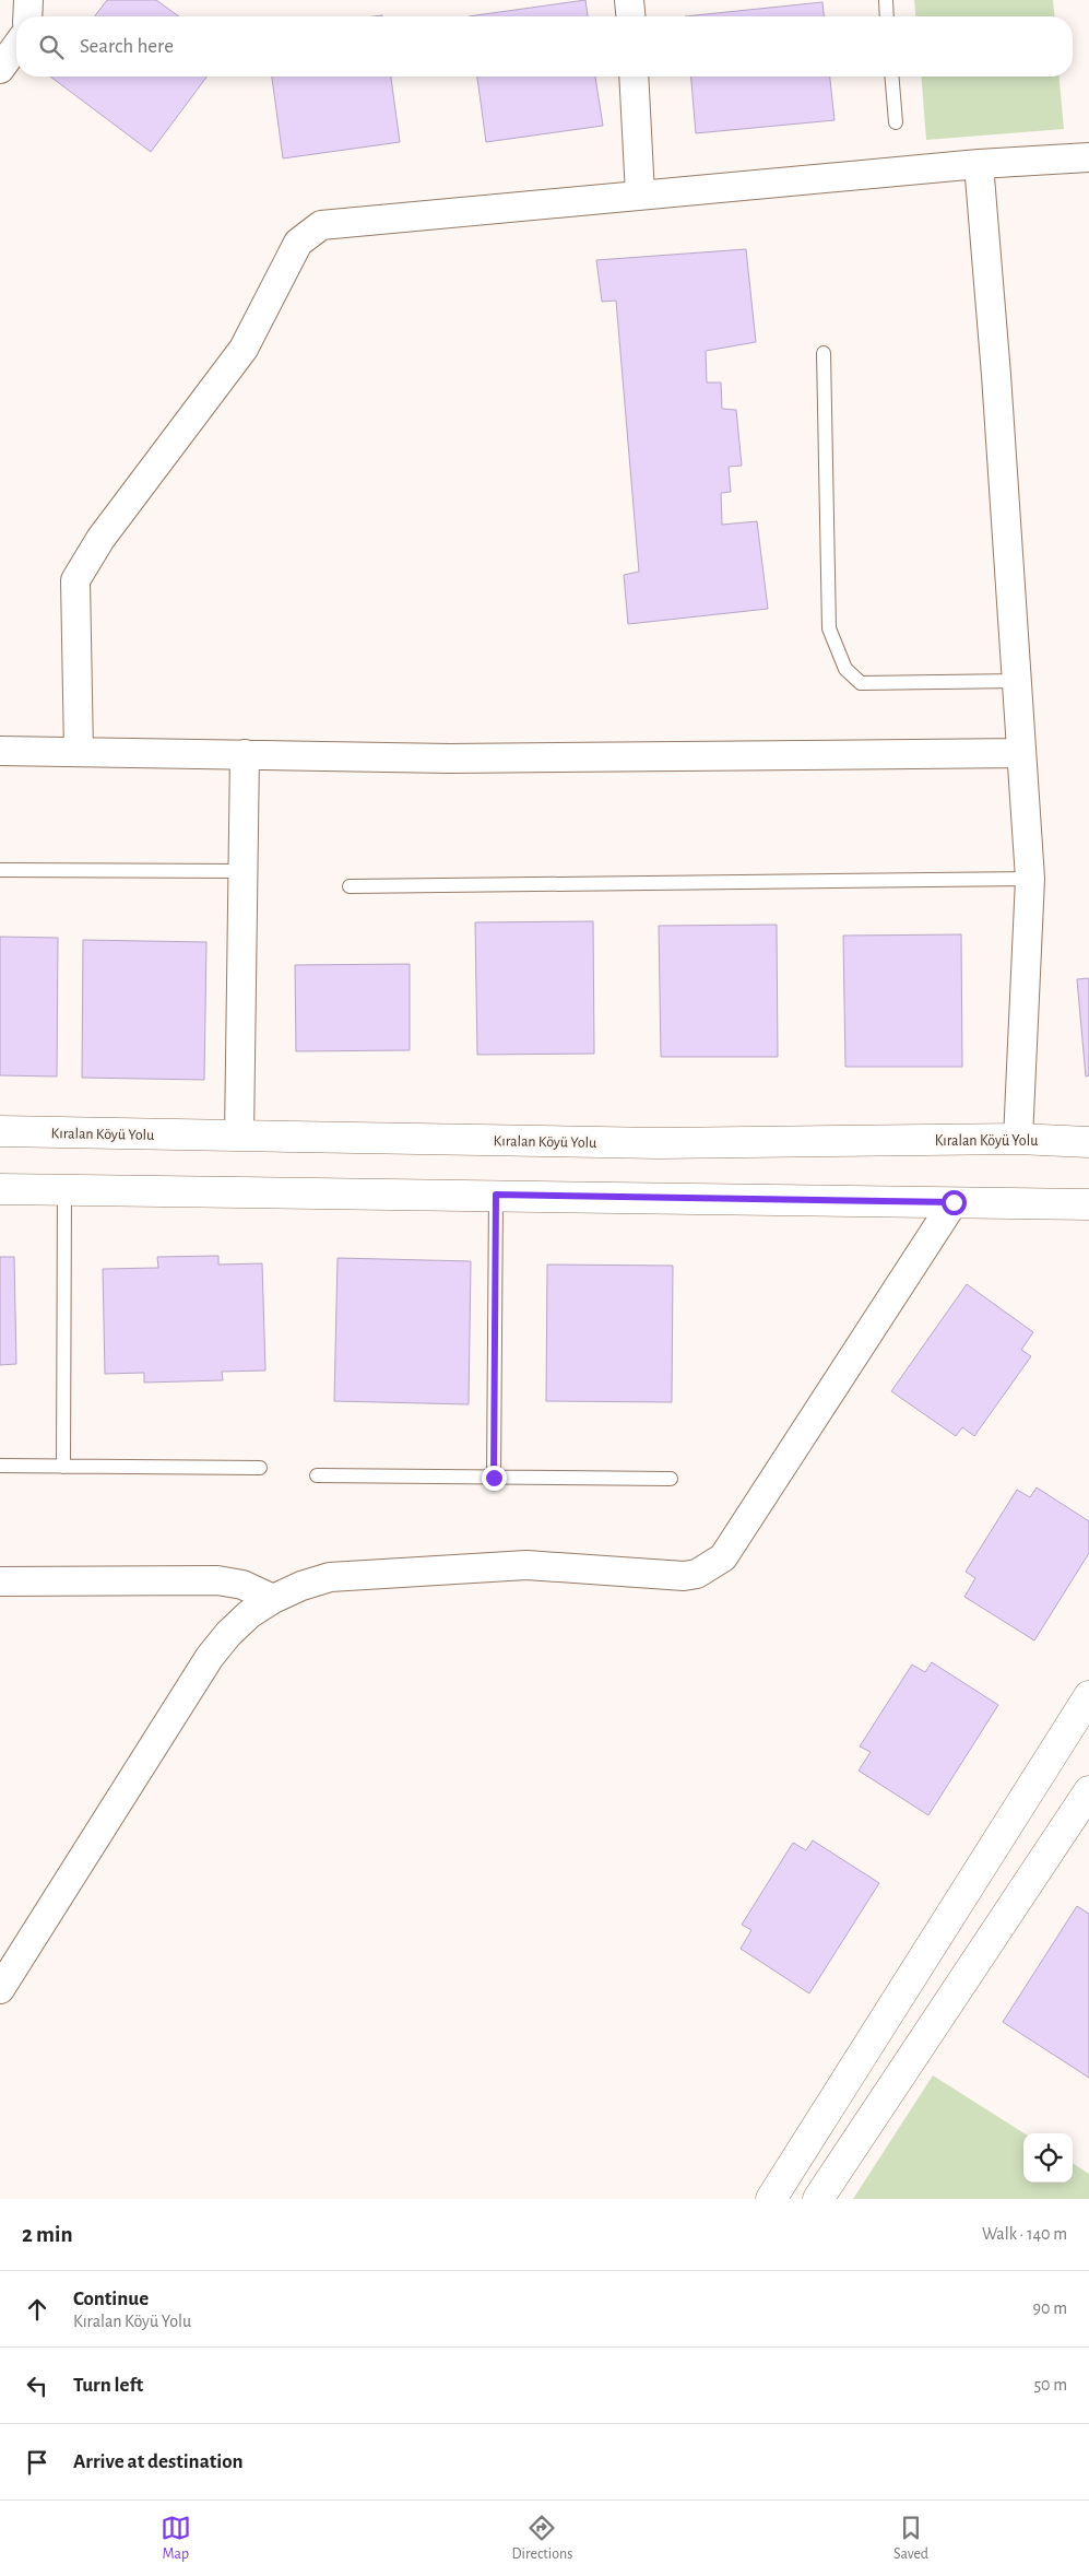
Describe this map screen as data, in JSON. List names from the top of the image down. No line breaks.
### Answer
{"streets":{"street":["Kıralan Köyü Yolu"]},"page":{"search":"Search here","heading":["2 min","Walk · 140 m"],"list":[["Continue","Kıralan Köyü Yolu","90 m"],["Turn left","50 m"],"Arrive at destination"],"nav":["Map","Directions","Saved"]}}
